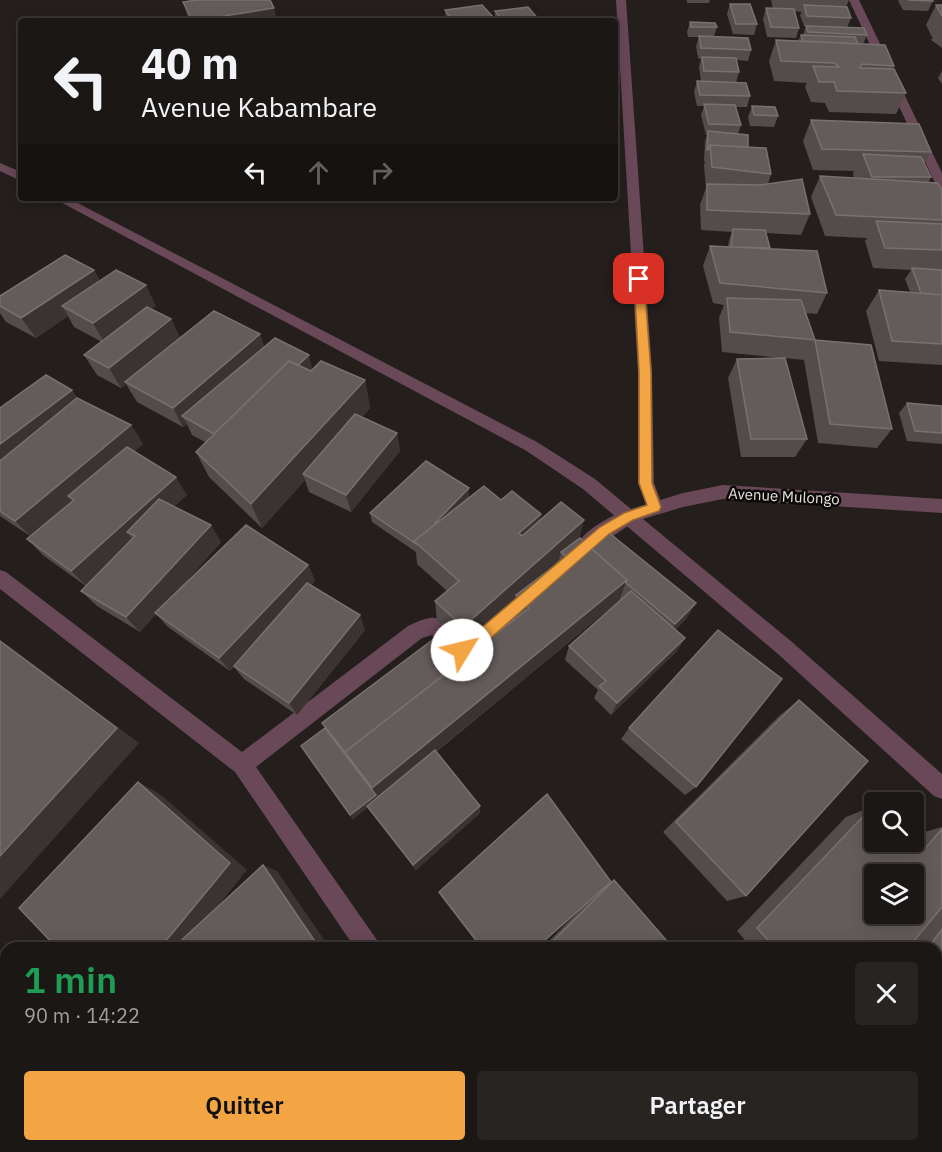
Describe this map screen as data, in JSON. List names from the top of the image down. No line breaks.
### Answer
{"streets":{"street":["Avenue Mulongo"]},"page":{"turn":["40 m","Avenue Kabambare"],"heading":["1 min","90 m · 14:22"],"buttons":["Quitter","Partager"]}}
